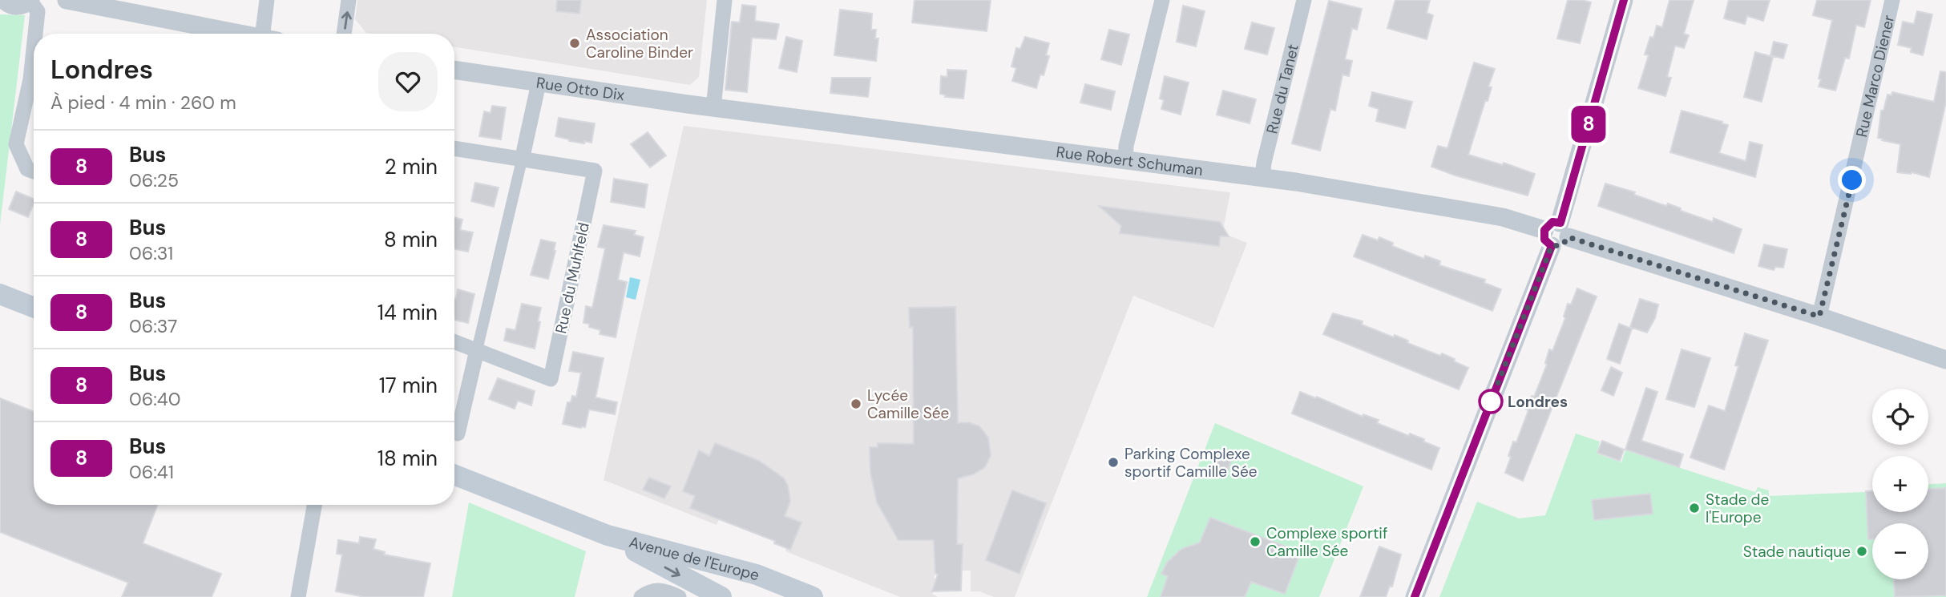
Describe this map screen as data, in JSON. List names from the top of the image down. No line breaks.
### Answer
{"streets":{"main road":["Avenue de l'Europe"],"street":["Rue Marco Diener","Rue Otto Dix","Rue du Tanet","Rue Robert Schuman","Rue du Muhlfeld"]},"crossings":[["Rue Marco Diener","Rue Robert Schuman"],["Rue Otto Dix","Rue Robert Schuman"],["Rue du Tanet","Rue Robert Schuman"]],"places":["Association Caroline Binder","Londres","Lycée Camille Sée","Parking Complexe sportif Camille Sée","Stade de l'Europe","Complexe sportif Camille Sée","Stade nautique"],"lines":["bus line 8"],"page":{"on_map":"8","heading":["Londres","À pied · 4 min · 260 m"],"list":[{"mark":"8","name":"Bus","note":"06:25","value":"2 min"},{"mark":"8","name":"Bus","note":"06:31","value":"8 min"},{"mark":"8","name":"Bus","note":"06:37","value":"14 min"},{"mark":"8","name":"Bus","note":"06:40","value":"17 min"},{"mark":"8","name":"Bus","note":"06:41","value":"18 min"}],"map_buttons":["+","−"]}}
